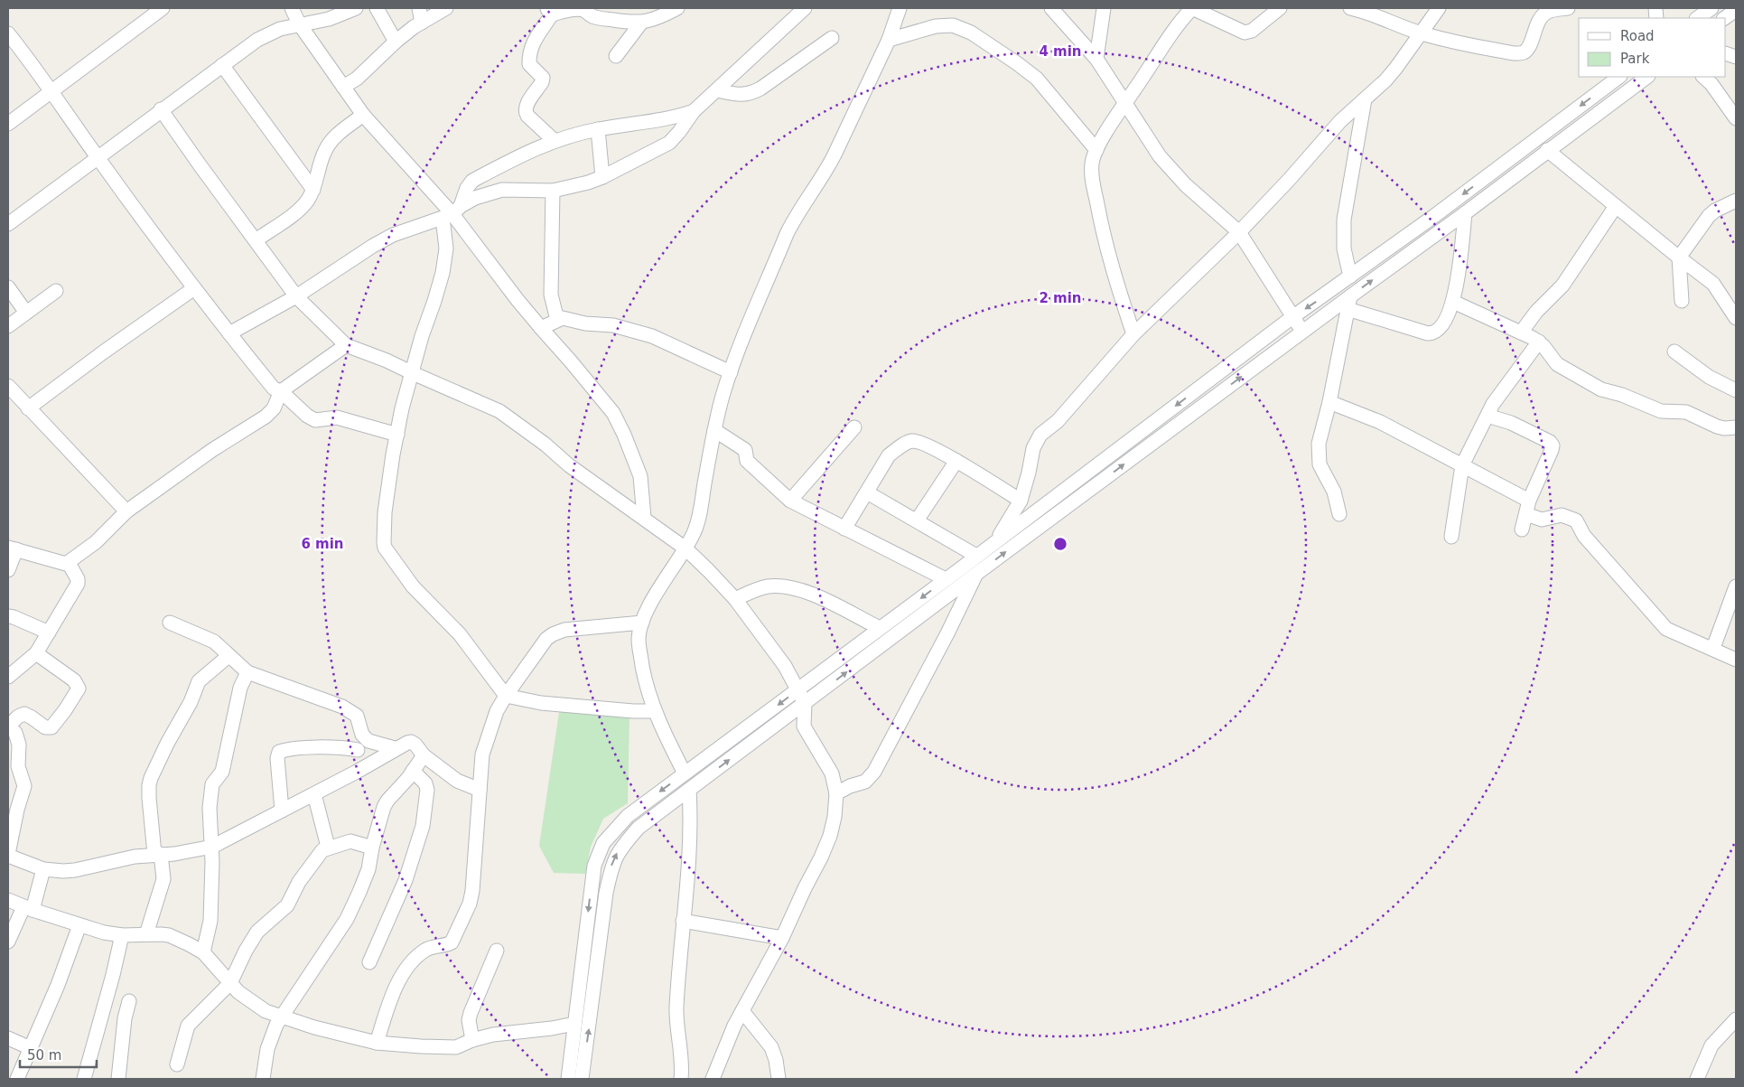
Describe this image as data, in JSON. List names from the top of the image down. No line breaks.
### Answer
{"legend":["Road","Park"],"scale_bar":"50 m","rings":["4 min","2 min","6 min"]}
